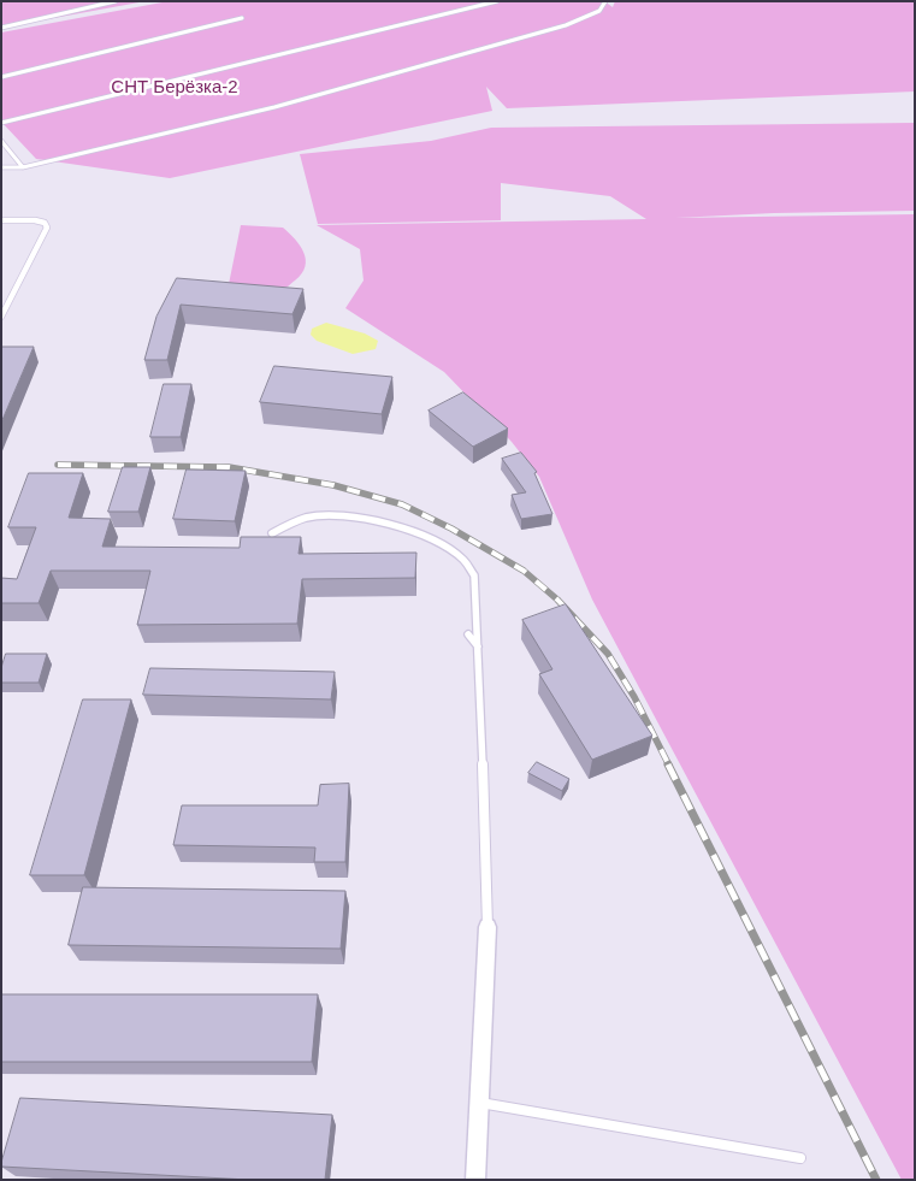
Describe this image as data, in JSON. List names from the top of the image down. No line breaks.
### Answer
{"parks":["СНТ Берёзка-2"]}
